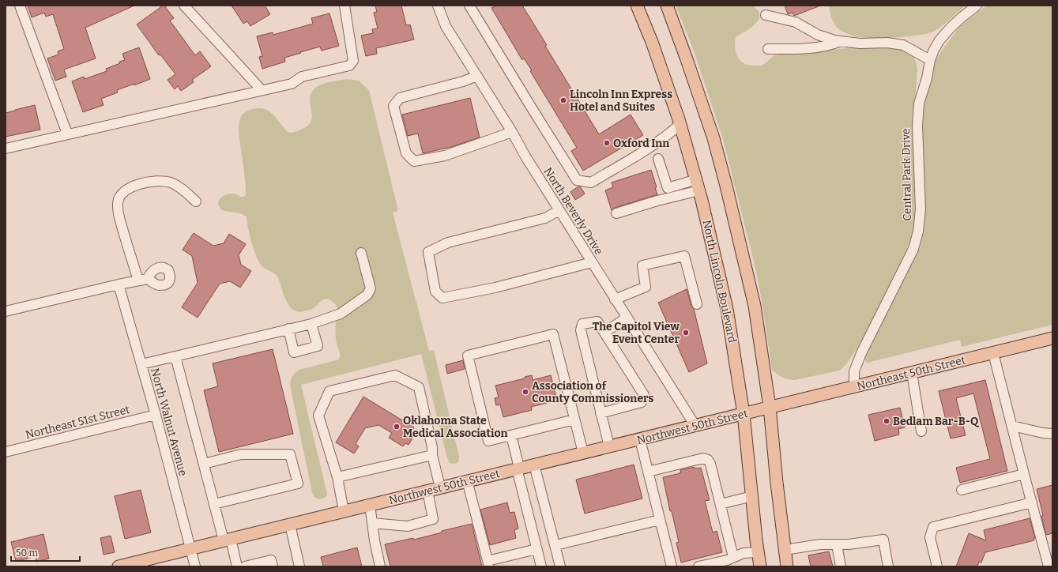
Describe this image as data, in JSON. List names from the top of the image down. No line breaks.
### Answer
{"streets":{"main road":["North Lincoln Boulevard","Northeast 50th Street","Northwest 50th Street"],"street":["Central Park Drive","North Beverly Drive","Northeast 51st Street","North Walnut Avenue"]},"crossings":[["Central Park Drive","Northeast 50th Street"],["North Beverly Drive","Northwest 50th Street"],["North Lincoln Boulevard","Northwest 50th Street"],["Northeast 50th Street","Northwest 50th Street"],["Northeast 51st Street","North Walnut Avenue"],["North Walnut Avenue","Northwest 50th Street"]],"places":["Lincoln Inn Express Hotel and Suites","Oxford Inn","The Capitol View Event Center","Association of County Commissioners","Bedlam Bar-B-Q","Oklahoma State Medical Association"],"scale_bar":"50 m"}
